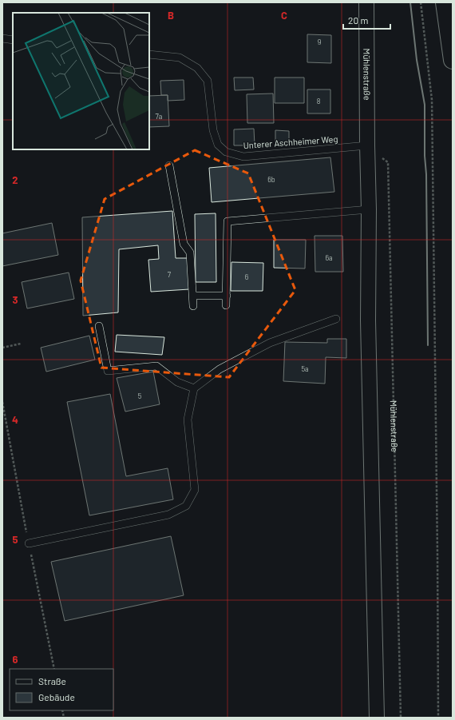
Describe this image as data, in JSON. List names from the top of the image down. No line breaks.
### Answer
{"streets":{"street":["Mühlenstraße"],"lane":["Unterer Aschheimer Weg"]},"crossings":[["Mühlenstraße","Unterer Aschheimer Weg"]],"house_numbers":["9","8","7a","6b","6a","7","6","5a","5"],"legend":["Straße","Gebäude"],"scale_bar":"20 m","grid":{"columns":["B","C"],"rows":["2","3","4","5","6"]}}
